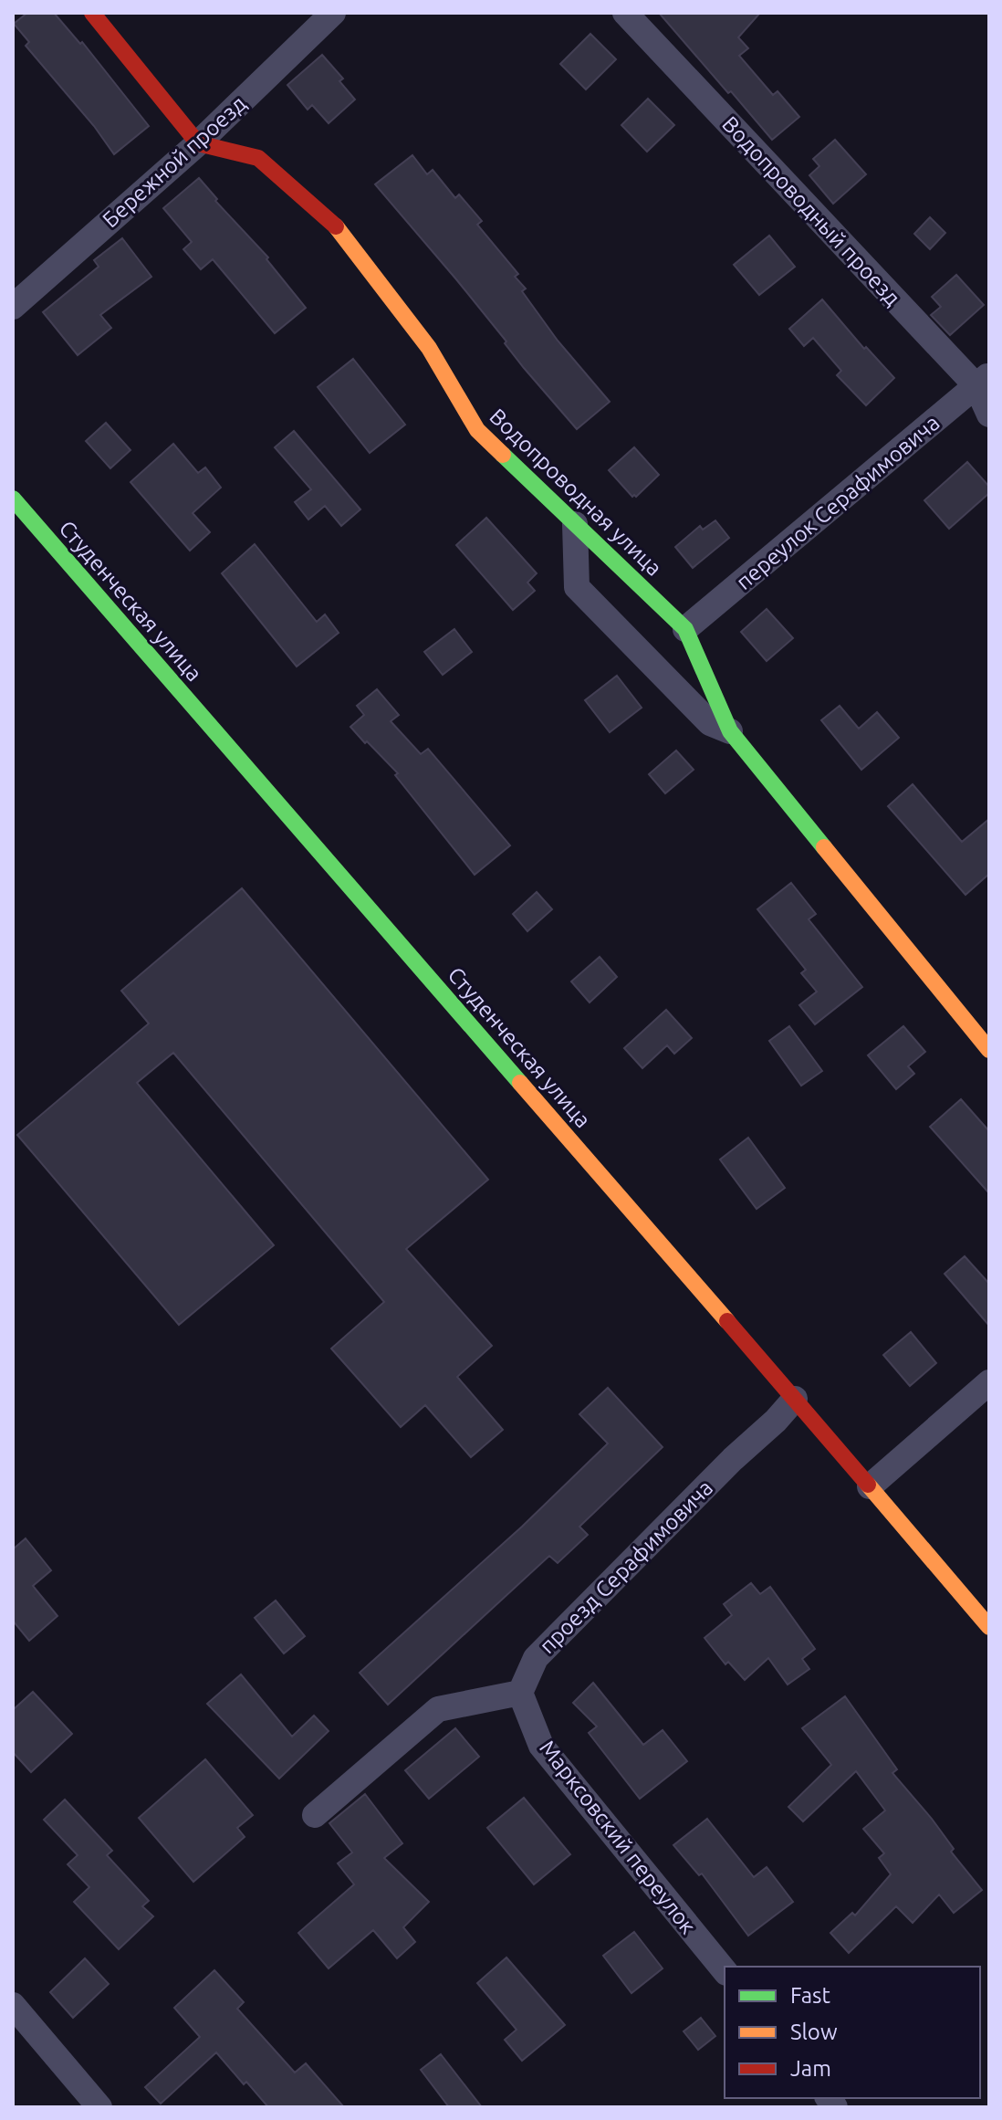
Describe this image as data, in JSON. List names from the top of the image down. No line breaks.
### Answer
{"streets":{"main road":["Водопроводная улица","Студенческая улица"],"street":["Бережной проезд","Водопроводный проезд","переулок Серафимовича","проезд Серафимовича","Марксовский переулок"]},"crossings":[["Бережной проезд","Водопроводная улица"],["Водопроводный проезд","переулок Серафимовича"],["Водопроводная улица","переулок Серафимовича"],["Студенческая улица","проезд Серафимовича"],["проезд Серафимовича","Марксовский переулок"]],"legend":["Fast","Slow","Jam"]}
